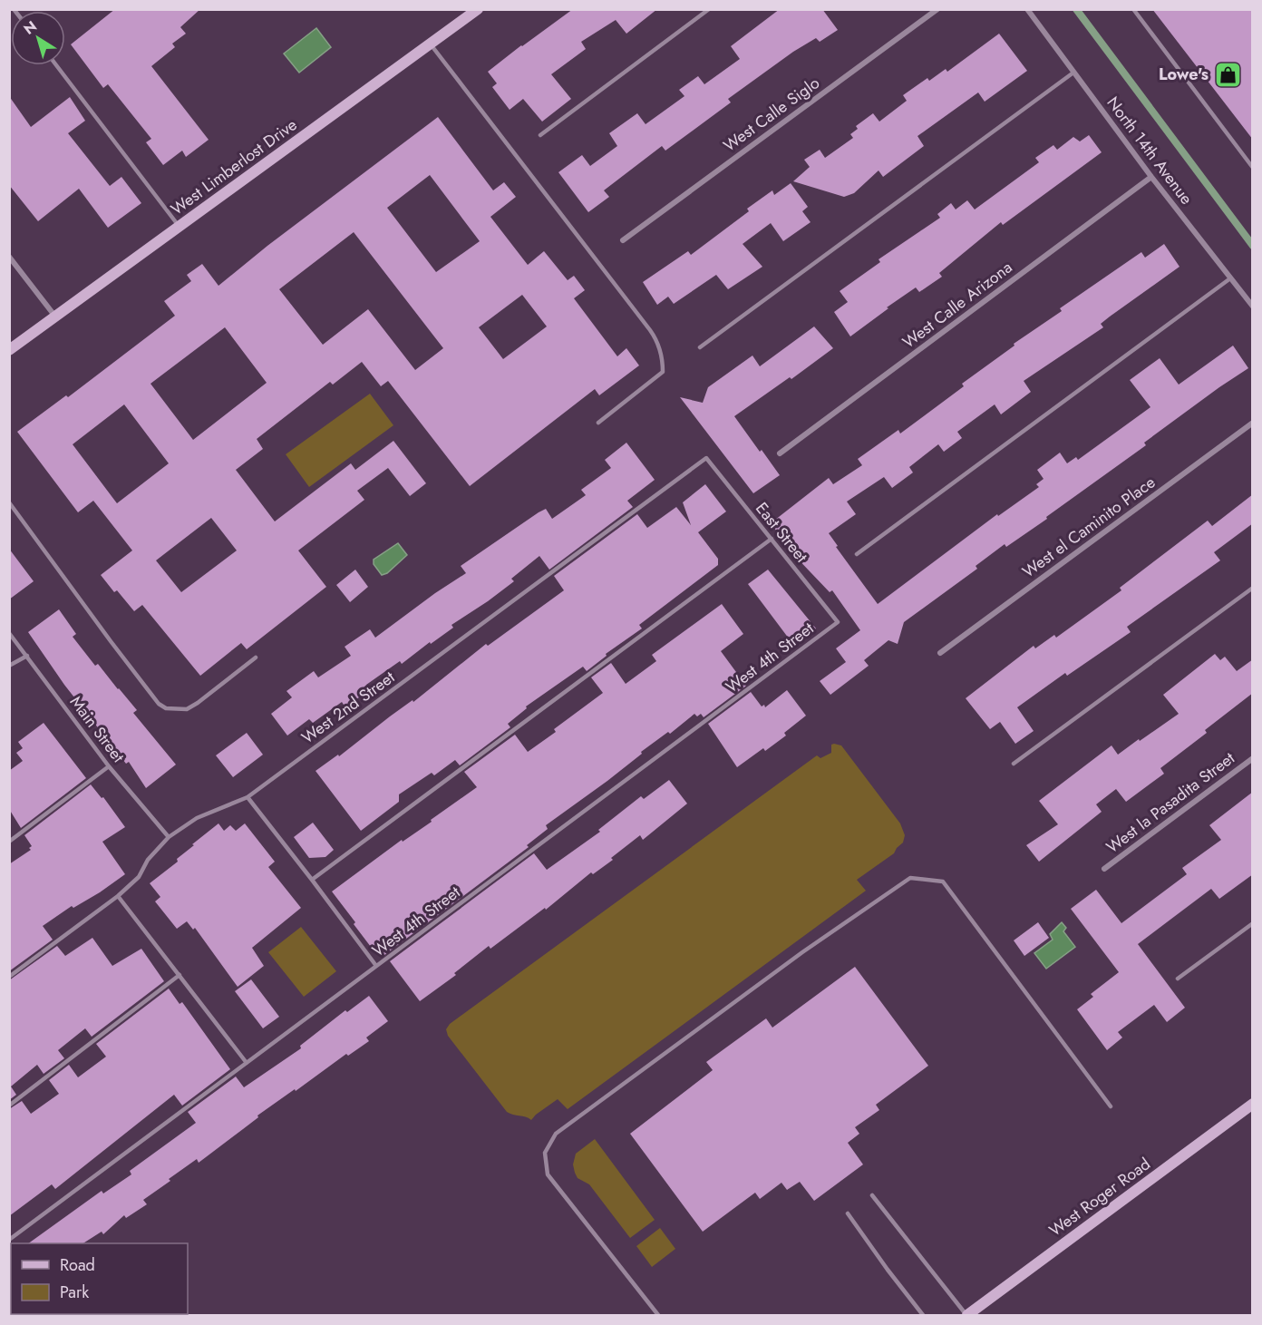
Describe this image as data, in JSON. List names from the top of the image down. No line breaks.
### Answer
{"streets":{"street":["West Calle Siglo","North 14th Avenue","West Limberlost Drive","West Calle Arizona","West el Caminito Place","West la Pasadita Street","West Roger Road"],"lane":["East Street","West 4th Street","West 2nd Street","Main Street"]},"crossings":[["North 14th Avenue","West Calle Arizona"],["East Street","West 4th Street"],["East Street","West 2nd Street"],["West 2nd Street","Main Street"]],"places":{"shop":["Lowe's"]},"legend":["Road","Park"],"north":"top left"}
